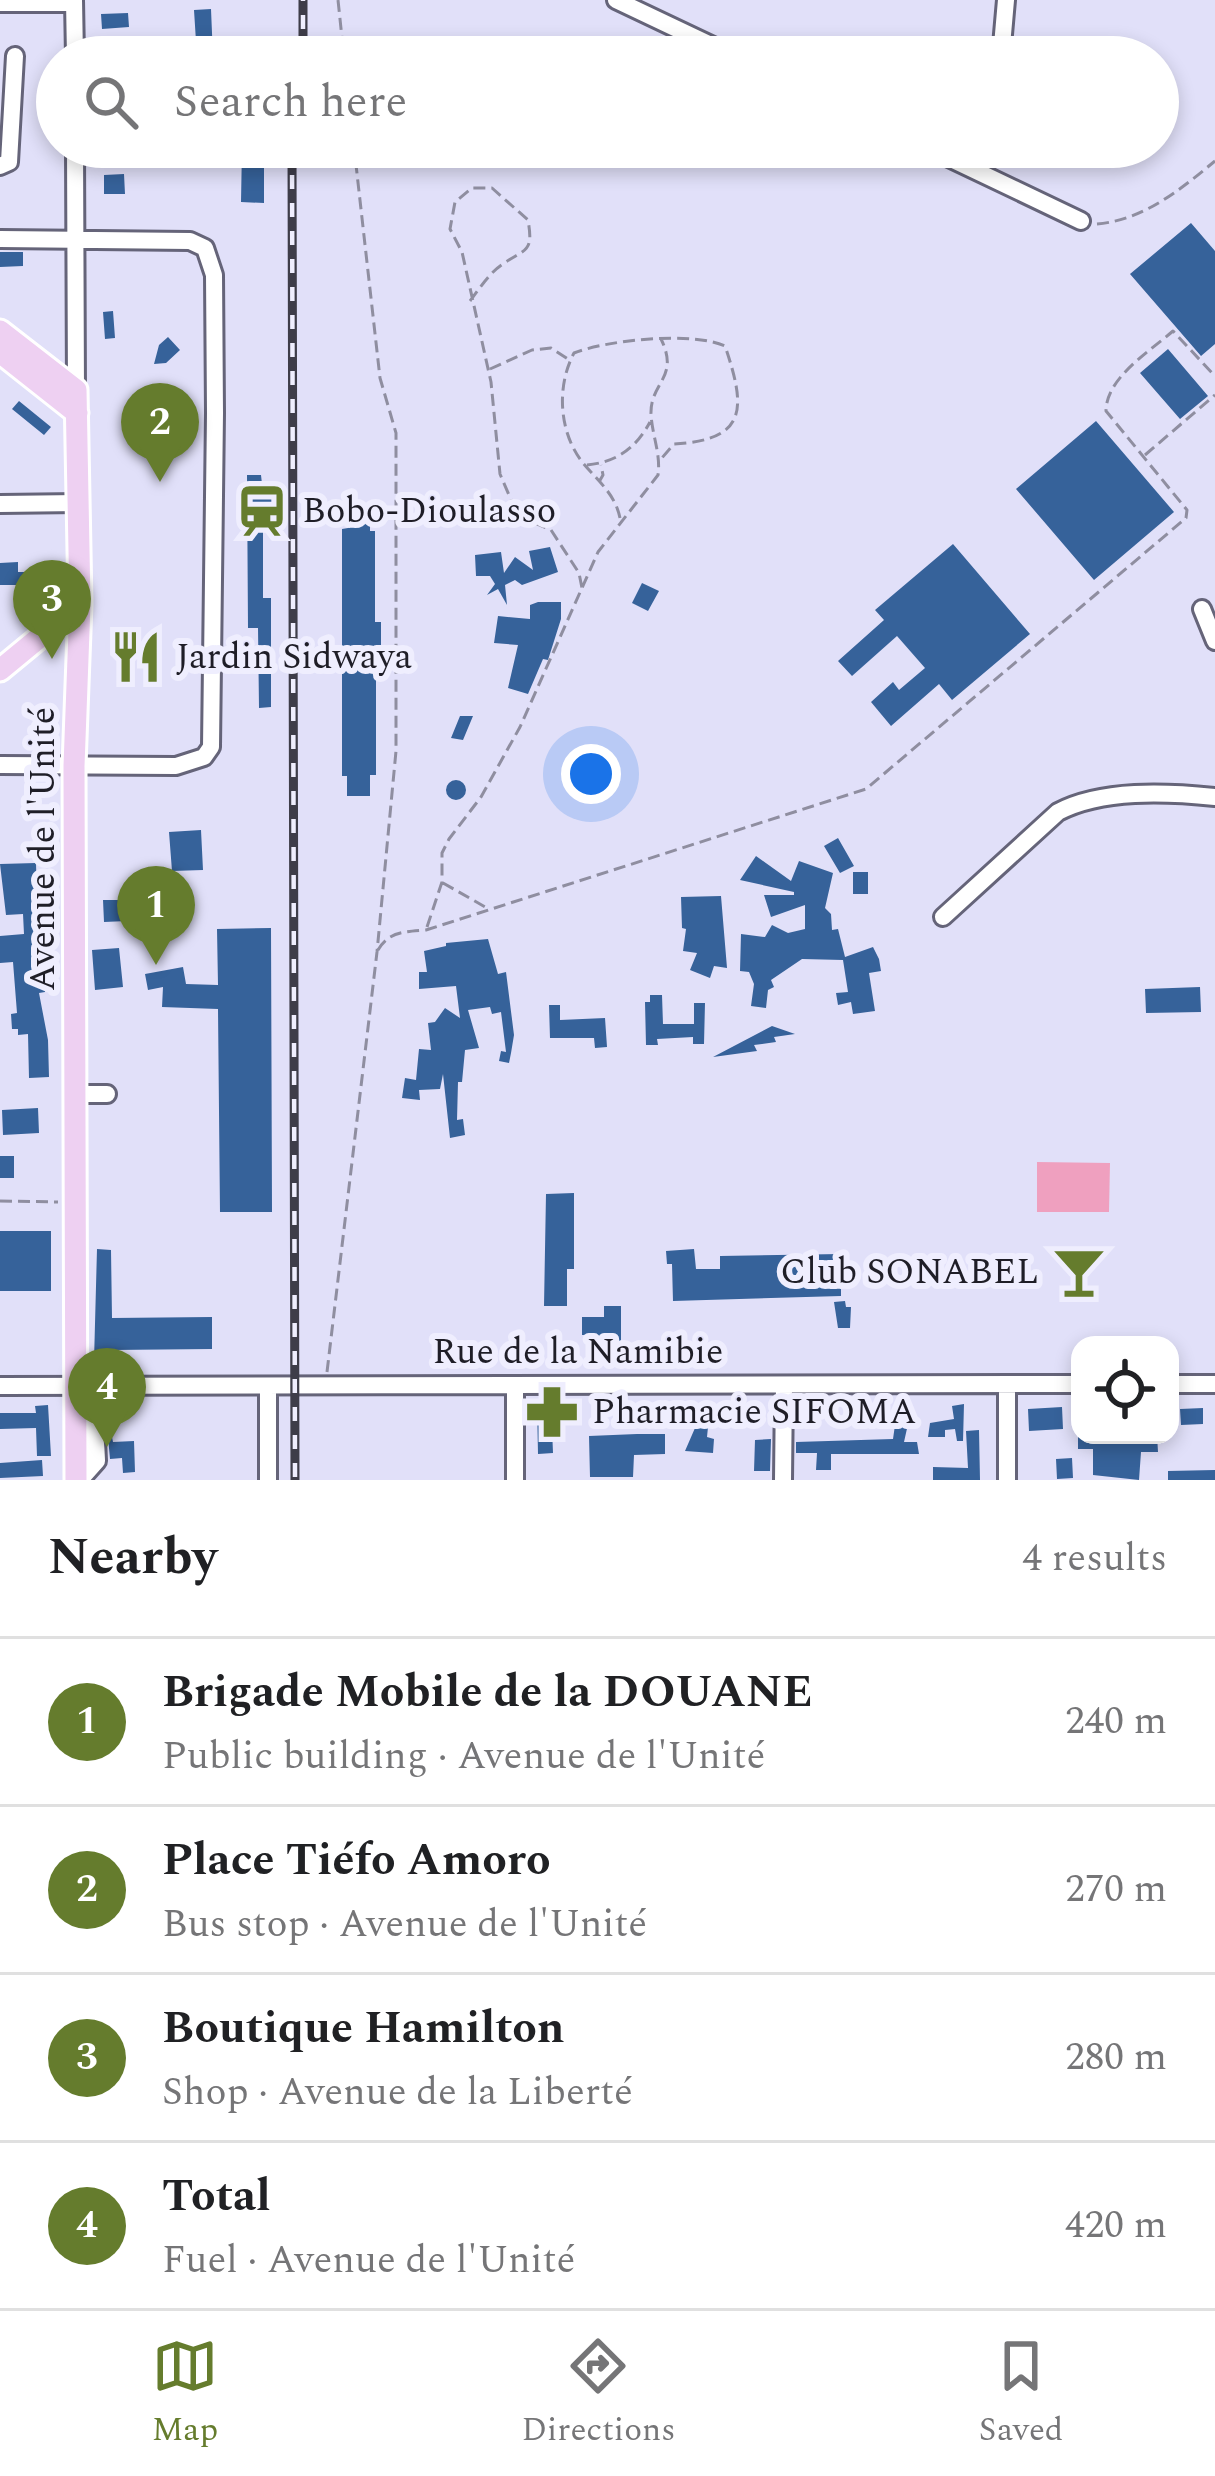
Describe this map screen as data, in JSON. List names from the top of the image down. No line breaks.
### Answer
{"streets":{"main road":["Avenue de l'Unité"],"street":["Rue de la Namibie"]},"crossings":[["Avenue de l'Unité","Rue de la Namibie"]],"places":{"station":["Bobo-Dioulasso"],"restaurant":["Jardin Sidwaya"],"bar":["Club SONABEL"],"pharmacy":["Pharmacie SIFOMA"]},"page":{"search":"Search here","pins":["2","3","1","4"],"heading":["Nearby","4 results"],"list":[{"mark":"1","name":"Brigade Mobile de la DOUANE","note":"Public building · Avenue de l'Unité","value":"240 m"},{"mark":"2","name":"Place Tiéfo Amoro","note":"Bus stop · Avenue de l'Unité","value":"270 m"},{"mark":"3","name":"Boutique Hamilton","note":"Shop · Avenue de la Liberté","value":"280 m"},{"mark":"4","name":"Total","note":"Fuel · Avenue de l'Unité","value":"420 m"}],"nav":["Map","Directions","Saved"]}}
